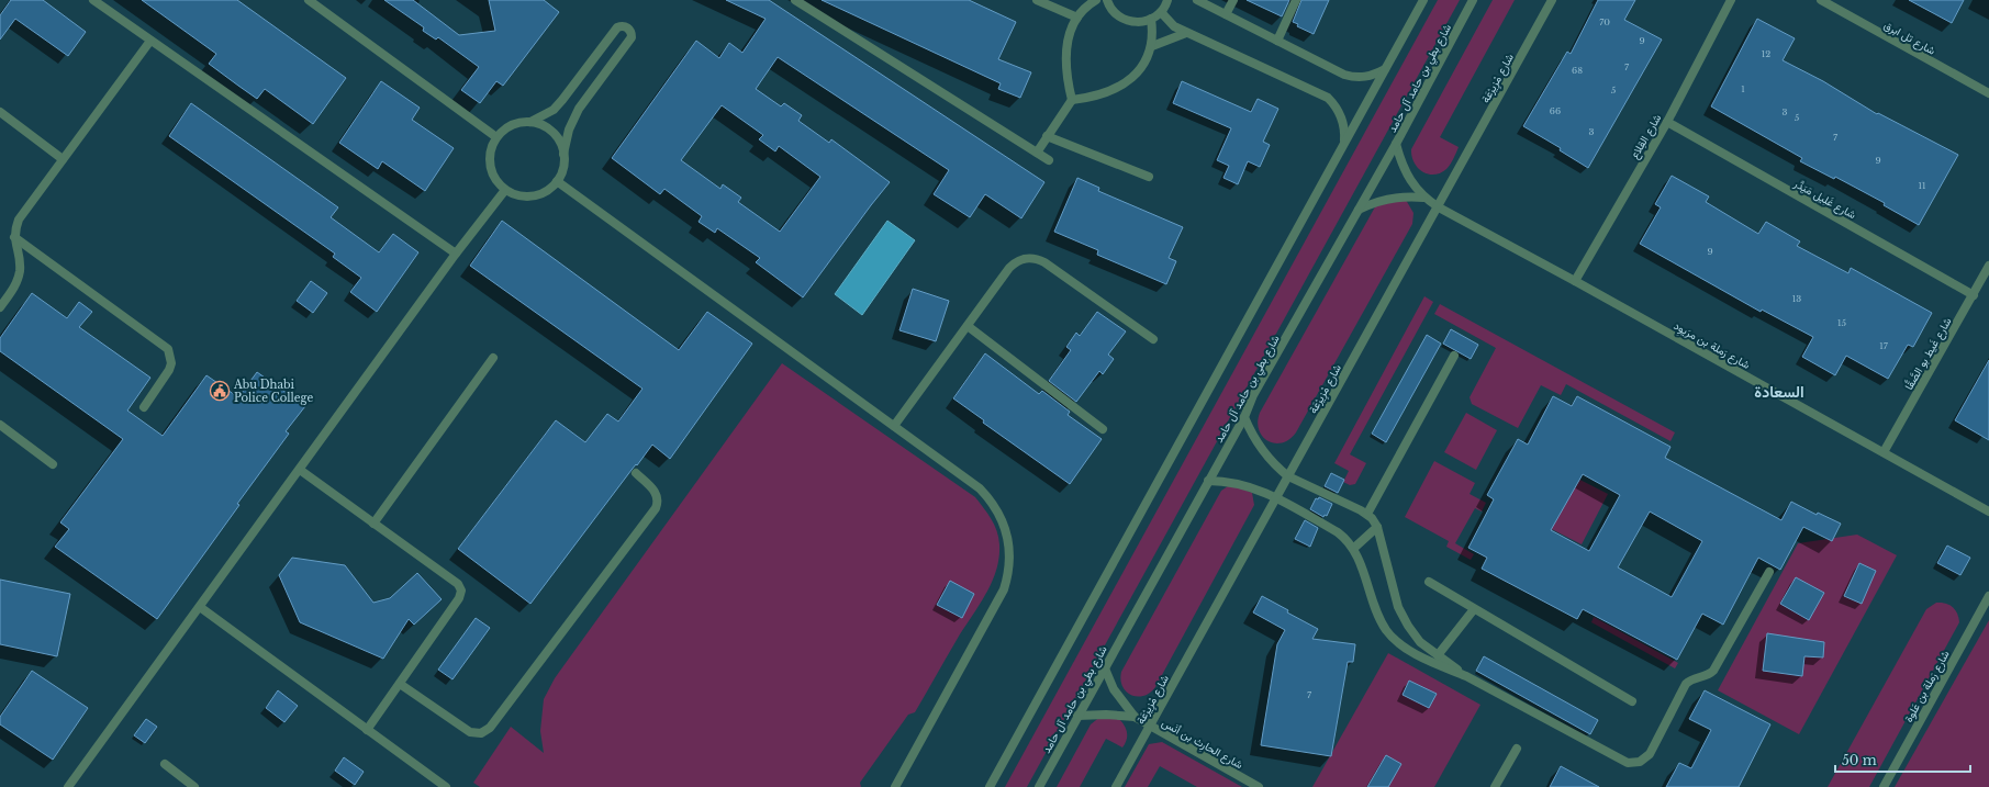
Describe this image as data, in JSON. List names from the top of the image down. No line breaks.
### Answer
{"streets":{"street":["شارع تل ابرق","شارع بطي بن حامد آل حامد","شارع مْزِيرْعَة","شارع القِلاع","شارع غَلِيل مَيَدَّر","شارع رَملة بن مرَيوِد","شارع غَيط بو الصَّقَّا","شارع رَملة بن عَلوة","شارع الحارِث بن أنَس"]},"crossings":[["شارع بطي بن حامد آل حامد","شارع رَملة بن مرَيوِد"],["شارع بطي بن حامد آل حامد","شارع الحارِث بن أنَس"],["شارع مْزِيرْعَة","شارع رَملة بن مرَيوِد"],["شارع مْزِيرْعَة","شارع الحارِث بن أنَس"],["شارع القِلاع","شارع غَلِيل مَيَدَّر"],["شارع القِلاع","شارع رَملة بن مرَيوِد"],["شارع غَلِيل مَيَدَّر","شارع غَيط بو الصَّقَّا"],["شارع رَملة بن مرَيوِد","شارع غَيط بو الصَّقَّا"]],"districts":["السعادة"],"places":{"public building":["Abu Dhabi Police College"]},"house_numbers":["70","9","12","7","68","1","5","66","3","5","3","7","9","11","9","13","15","17","7"],"scale_bar":"50 m"}
